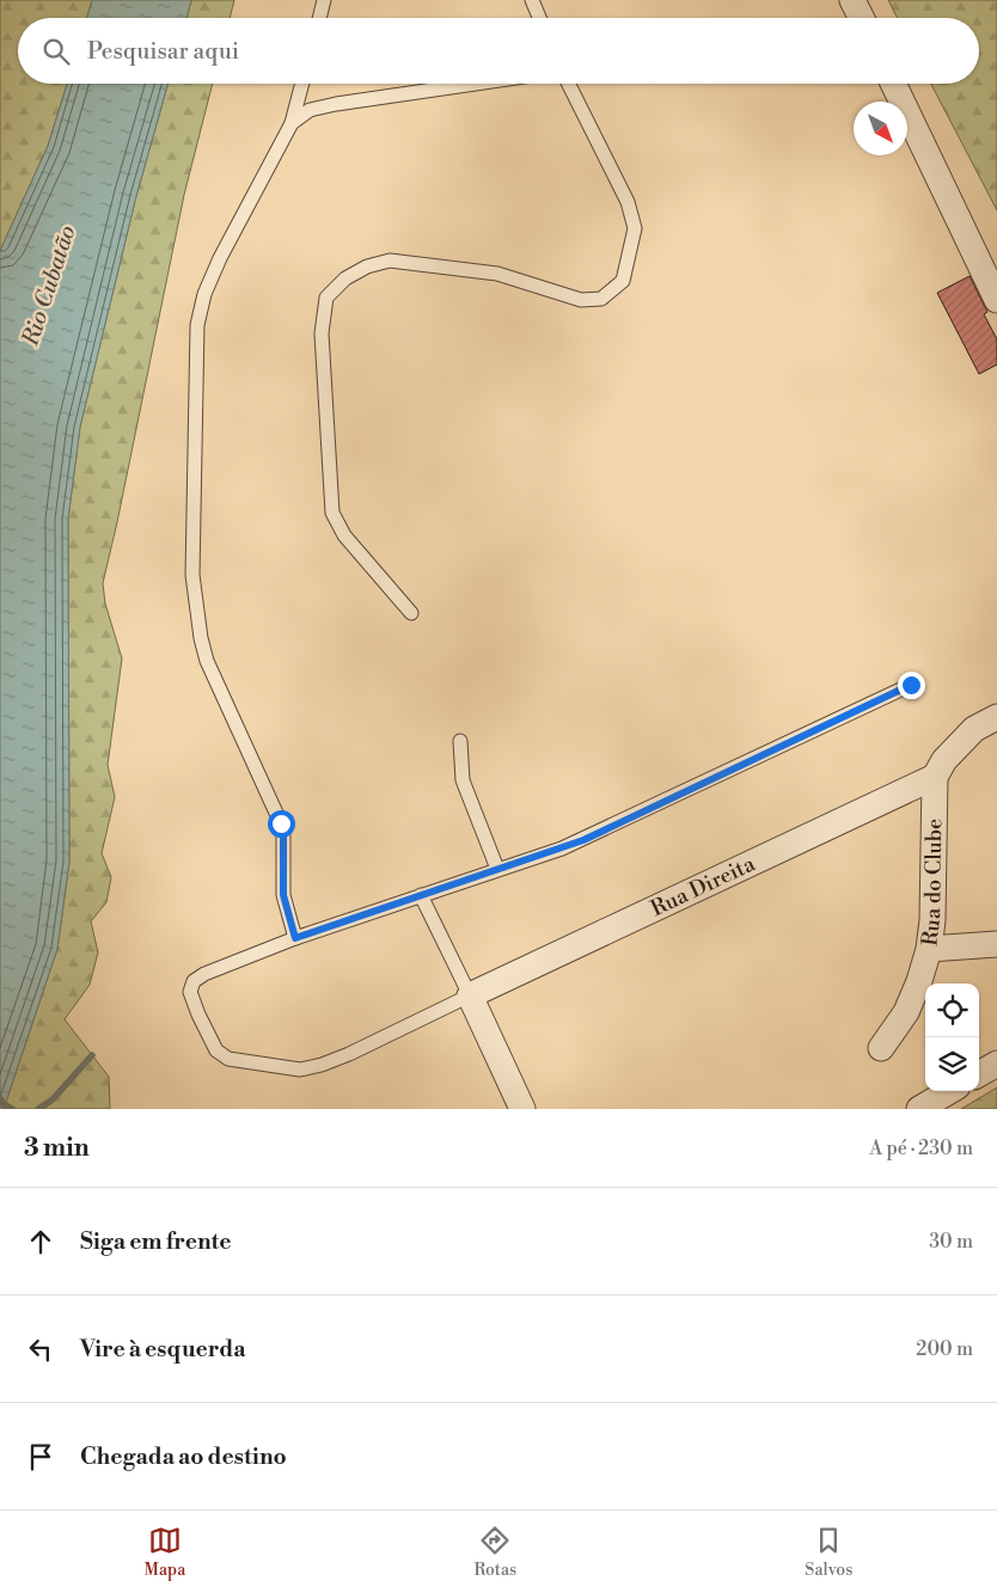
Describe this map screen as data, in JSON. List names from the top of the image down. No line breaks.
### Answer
{"streets":{"street":["Rua do Clube","Rua Direita"]},"crossings":[["Rua do Clube","Rua Direita"]],"water":["Rio Cubatão"],"north":"bottom right","page":{"search":"Pesquisar aqui","heading":["3 min","A pé · 230 m"],"list":[["Siga em frente","30 m"],["Vire à esquerda","200 m"],"Chegada ao destino"],"nav":["Mapa","Rotas","Salvos"]}}
